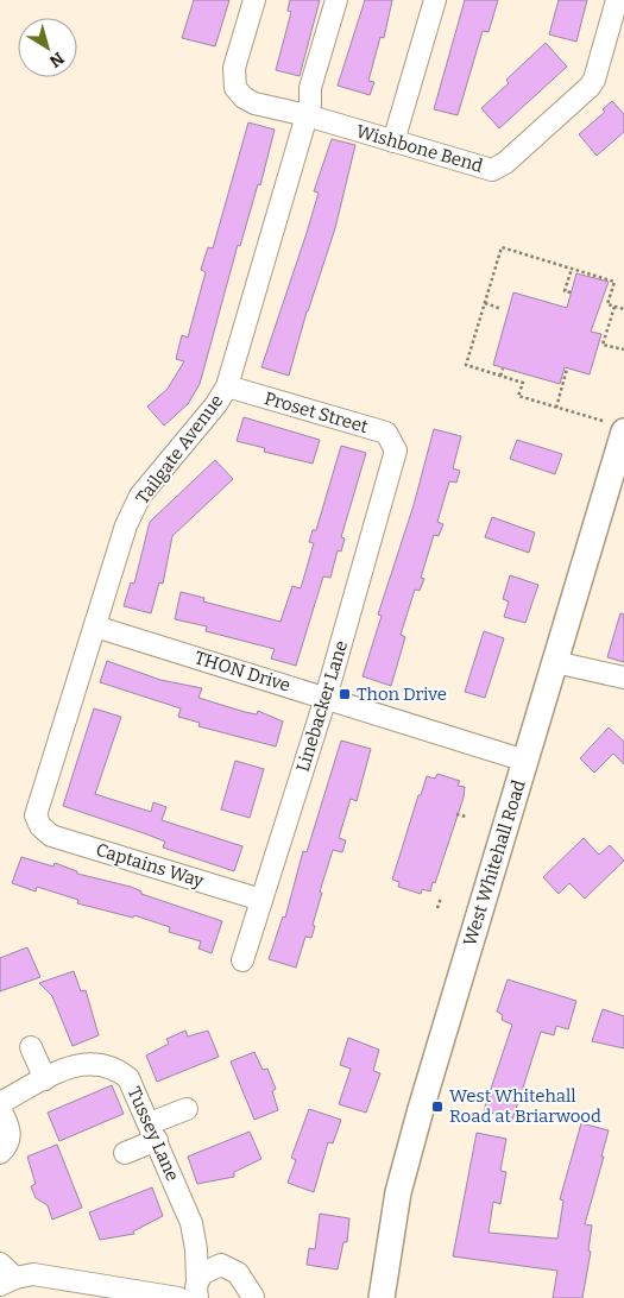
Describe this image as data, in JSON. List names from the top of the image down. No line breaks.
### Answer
{"streets":{"main road":["West Whitehall Road"],"street":["Wishbone Bend","Proset Street","Tailgate Avenue","THON Drive","Linebacker Lane","Captains Way","Tussey Lane"]},"crossings":[["Wishbone Bend","Tailgate Avenue"],["Proset Street","Tailgate Avenue"],["Proset Street","Linebacker Lane"],["Tailgate Avenue","THON Drive"],["Tailgate Avenue","Captains Way"],["THON Drive","Linebacker Lane"],["THON Drive","West Whitehall Road"],["Linebacker Lane","Captains Way"]],"places":{"transit":["Thon Drive","West Whitehall Road at Briarwood"]},"north":"bottom right"}
